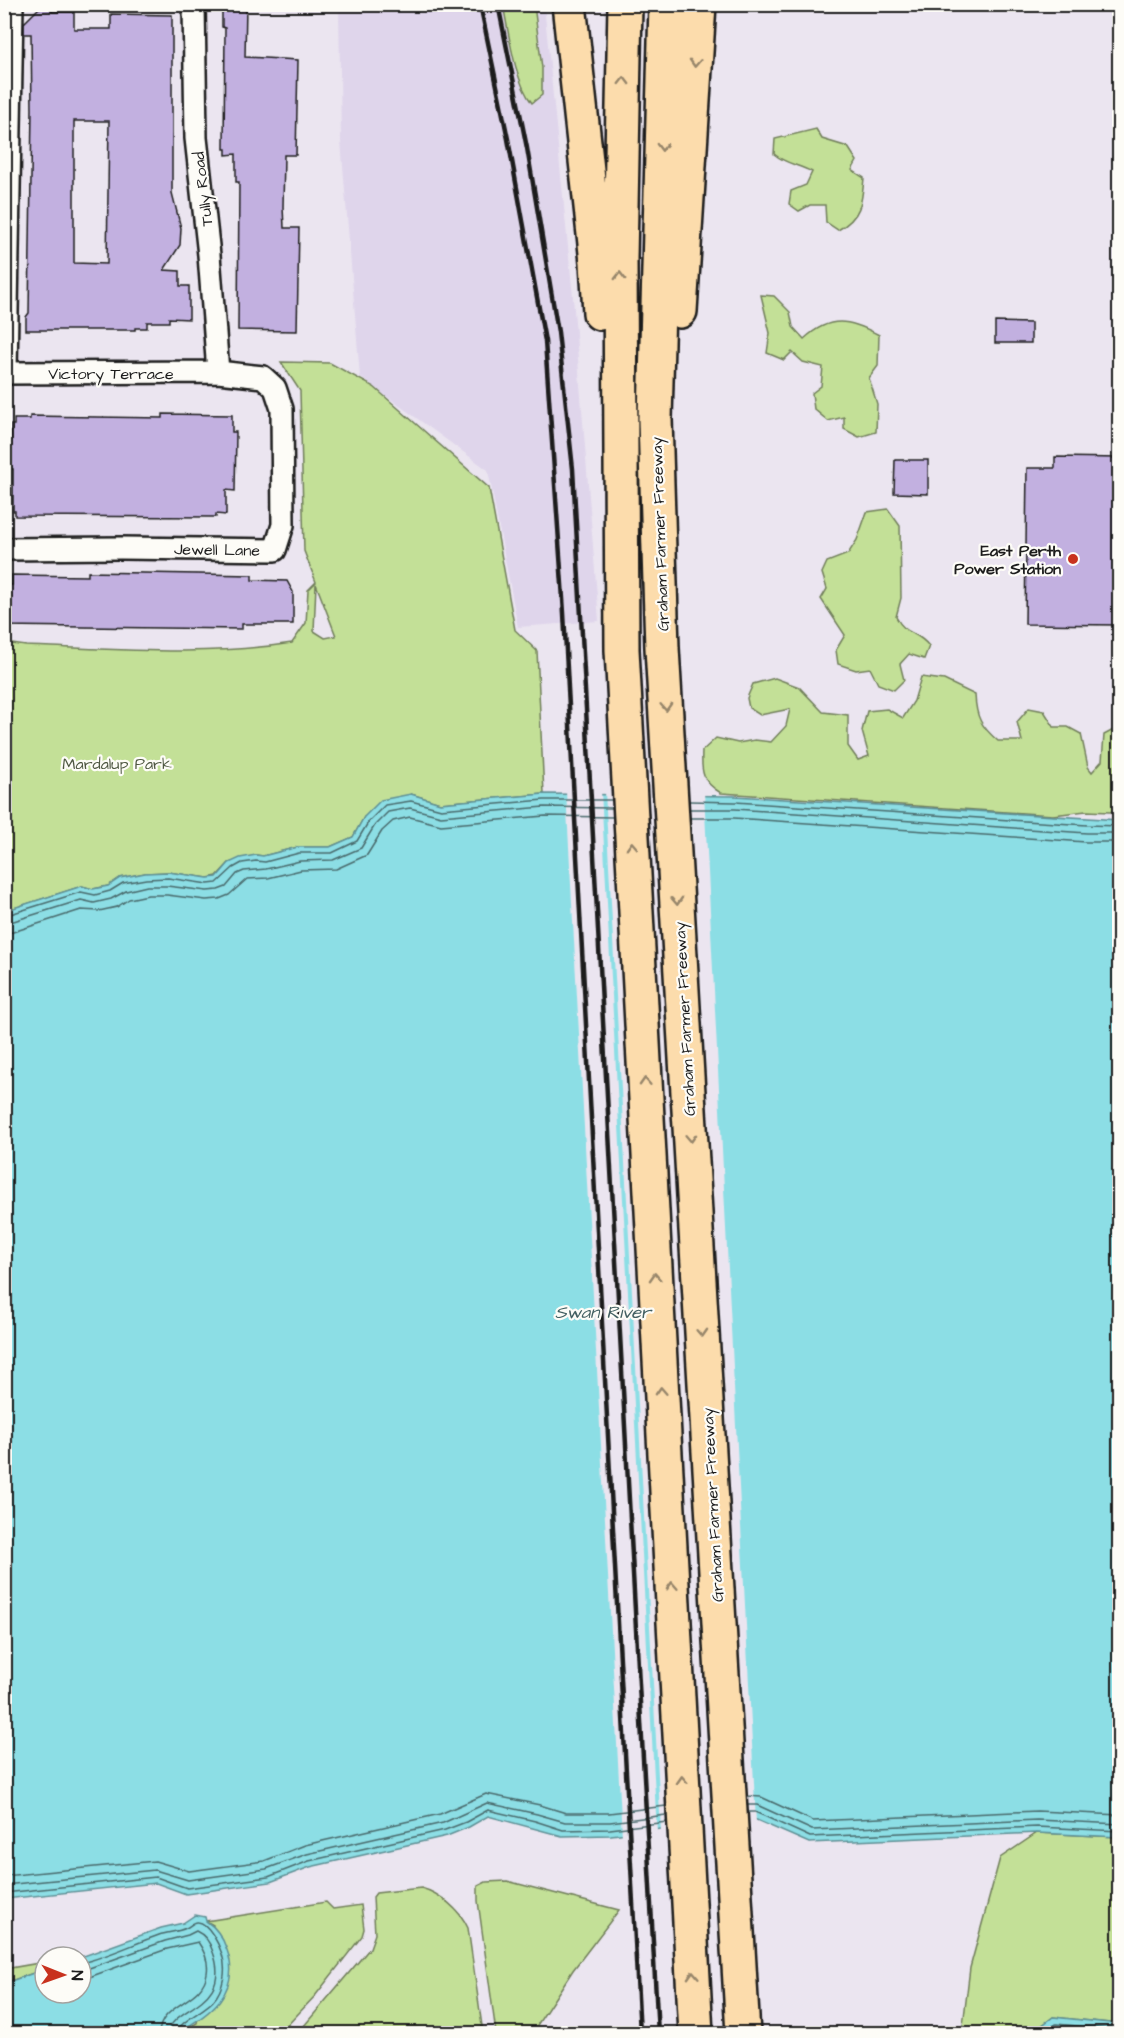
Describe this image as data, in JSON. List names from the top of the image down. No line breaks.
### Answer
{"streets":{"highway":["Graham Farmer Freeway"],"street":["Tully Road","Victory Terrace","Jewell Lane"]},"crossings":[["Tully Road","Victory Terrace"],["Tully Road","Jewell Lane"],["Victory Terrace","Jewell Lane"]],"water":["Swan River"],"parks":["Mardalup Park"],"places":["East Perth Power Station"],"north":"right"}
